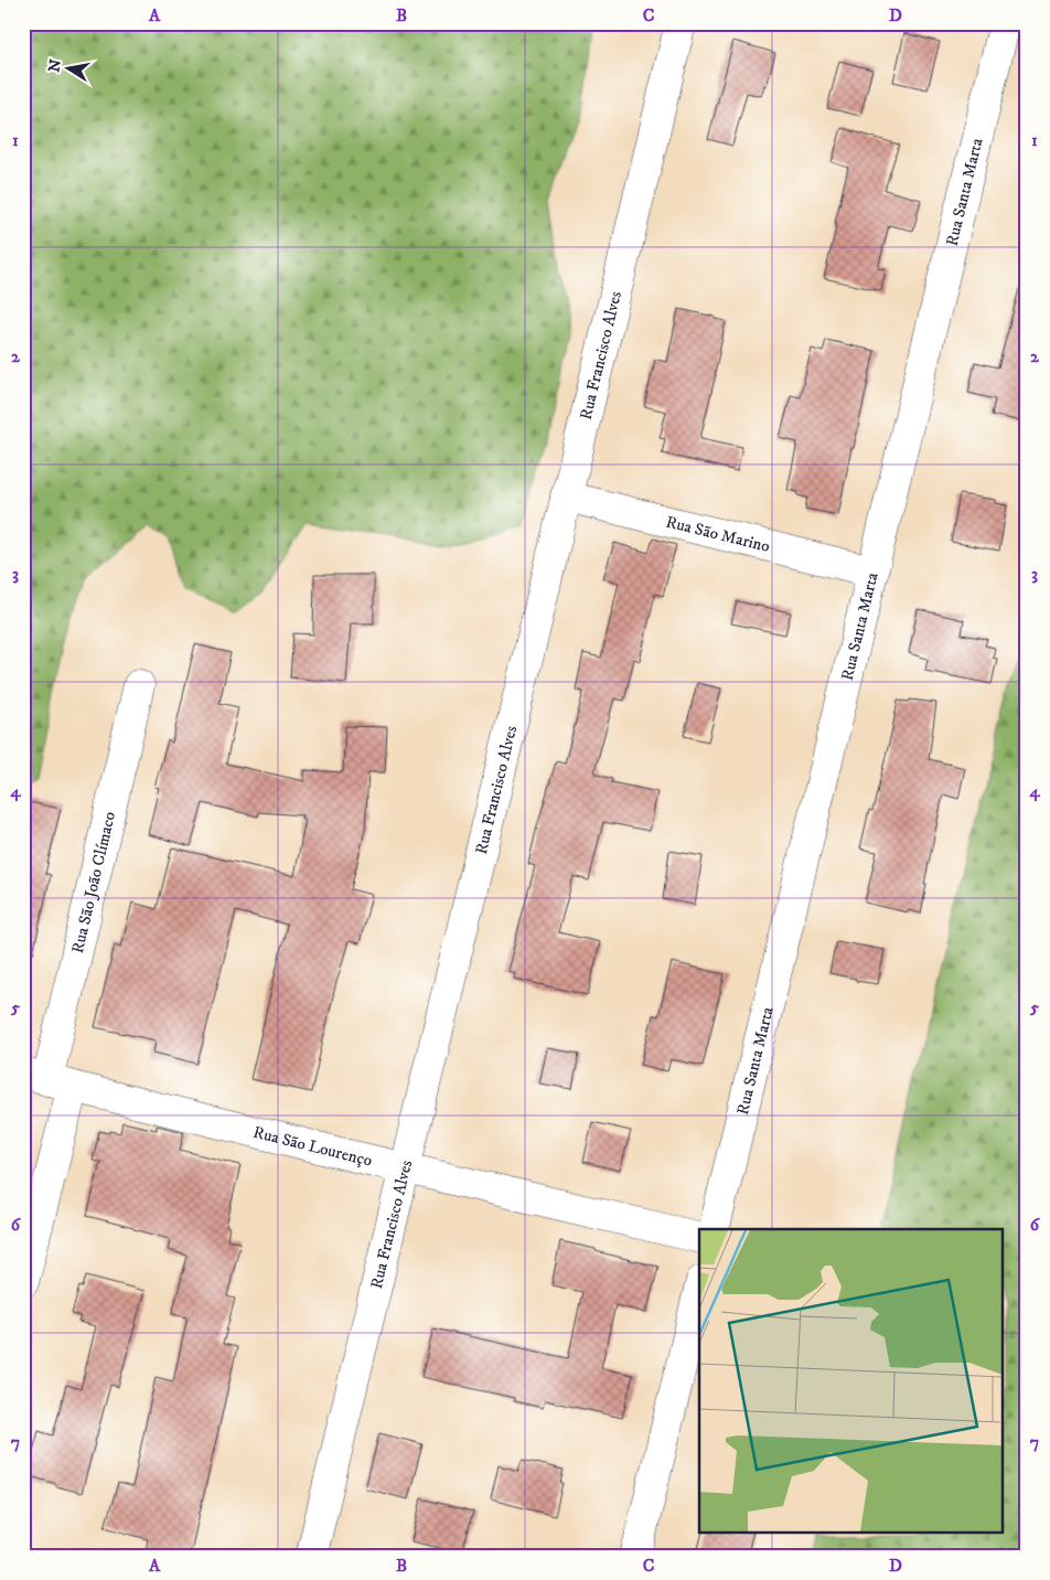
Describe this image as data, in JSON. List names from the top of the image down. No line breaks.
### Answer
{"streets":{"street":["Rua Santa Marta","Rua Francisco Alves","Rua São Marino","Rua São João Clímaco","Rua São Lourenço"]},"crossings":[["Rua Santa Marta","Rua São Marino"],["Rua Francisco Alves","Rua São Marino"],["Rua Francisco Alves","Rua São Lourenço"],["Rua São João Clímaco","Rua São Lourenço"]],"north":"left","grid":{"columns":["A","B","C","D"],"rows":["1","2","3","4","5","6","7"]}}
